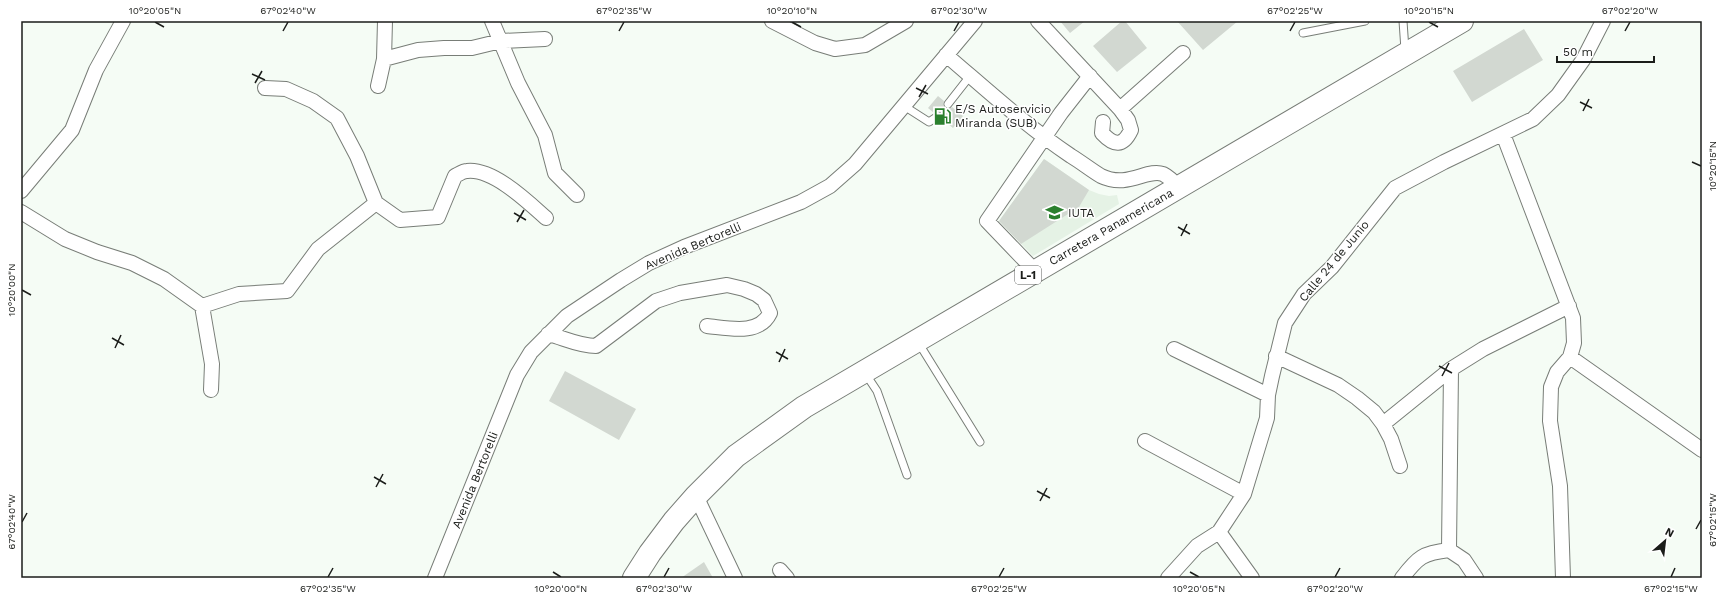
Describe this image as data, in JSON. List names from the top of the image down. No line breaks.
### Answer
{"streets":{"main road":["Carretera Panamericana","L-1"],"street":["Avenida Bertorelli","Calle 24 de Junio"]},"places":{"fuel station":["E/S Autoservicio Miranda (SUB)"],"school or university":["IUTA"]},"scale_bar":"50 m","north":"top right","coordinates":["10°20'05\"N","67°02'40\"W","67°02'35\"W","10°20'10\"N","67°02'30\"W","67°02'25\"W","10°20'15\"N","67°02'20\"W","10°20'00\"N","67°02'15\"W"]}
